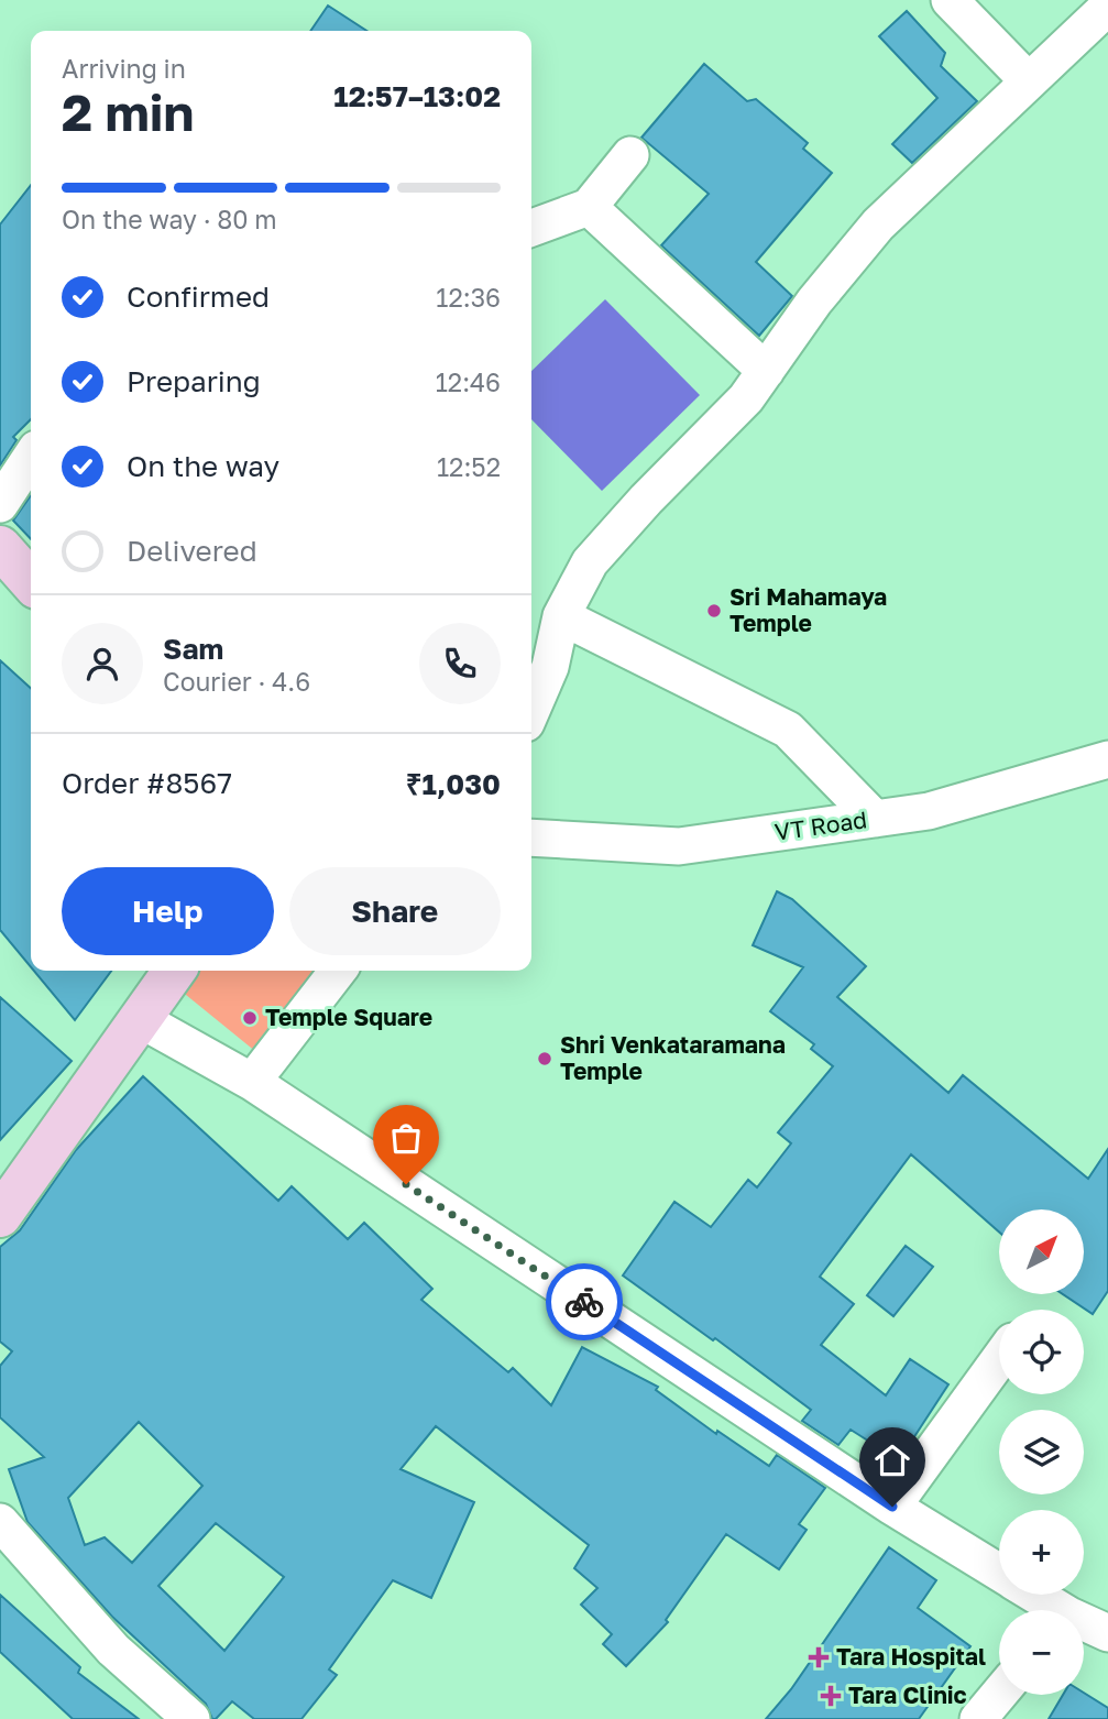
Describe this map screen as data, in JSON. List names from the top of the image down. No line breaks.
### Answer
{"streets":{"street":["VT Road"]},"places":{"other":["Sri Mahamaya Temple","Temple Square","Shri Venkataramana Temple"],"health":["Tara Hospital","Tara Clinic"]},"north":"top right","page":{"heading":["2 min","Arriving in","12:57–13:02"],"panel":["Sam","Courier · 4.6","Order #8567","₹1,030"],"bar":"On the way · 80 m","list":[["Confirmed","12:36"],["Preparing","12:46"],["On the way","12:52"],"Delivered"],"buttons":["Help","Share"],"map_buttons":["+","−"]}}
